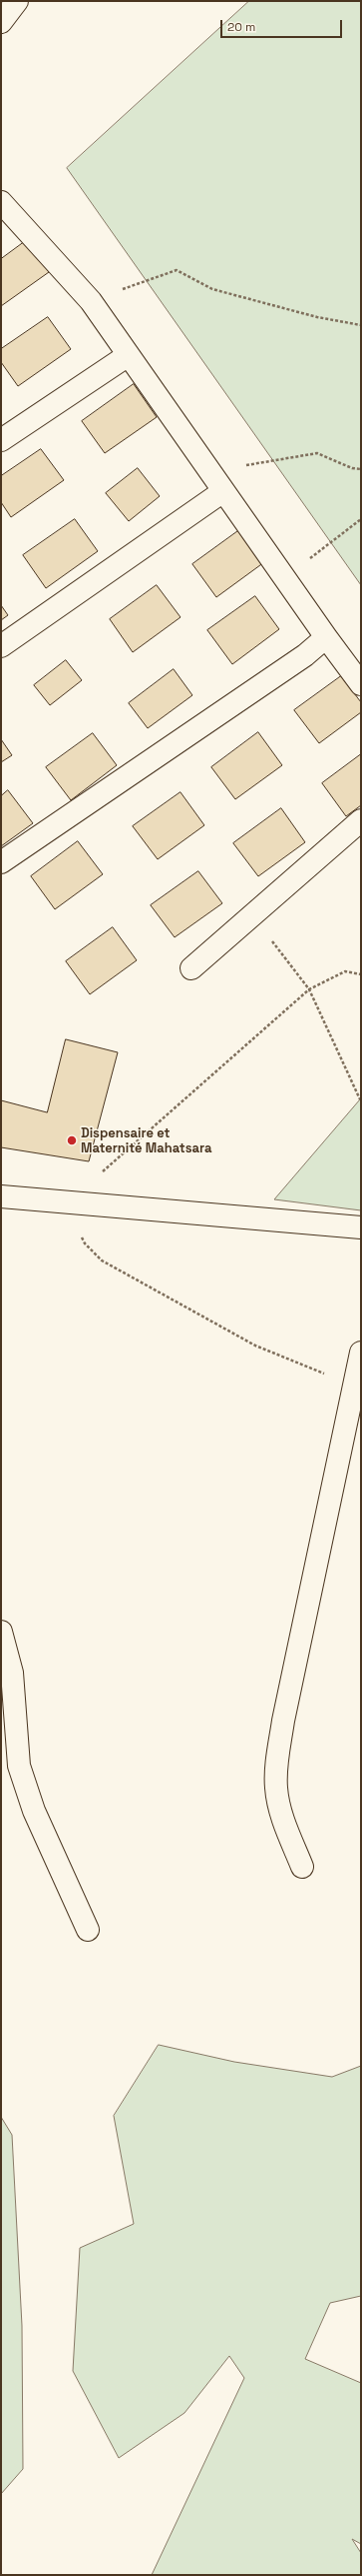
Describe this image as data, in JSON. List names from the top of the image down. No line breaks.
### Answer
{"places":["Dispensaire et Maternité Mahatsara"],"scale_bar":"20 m"}
